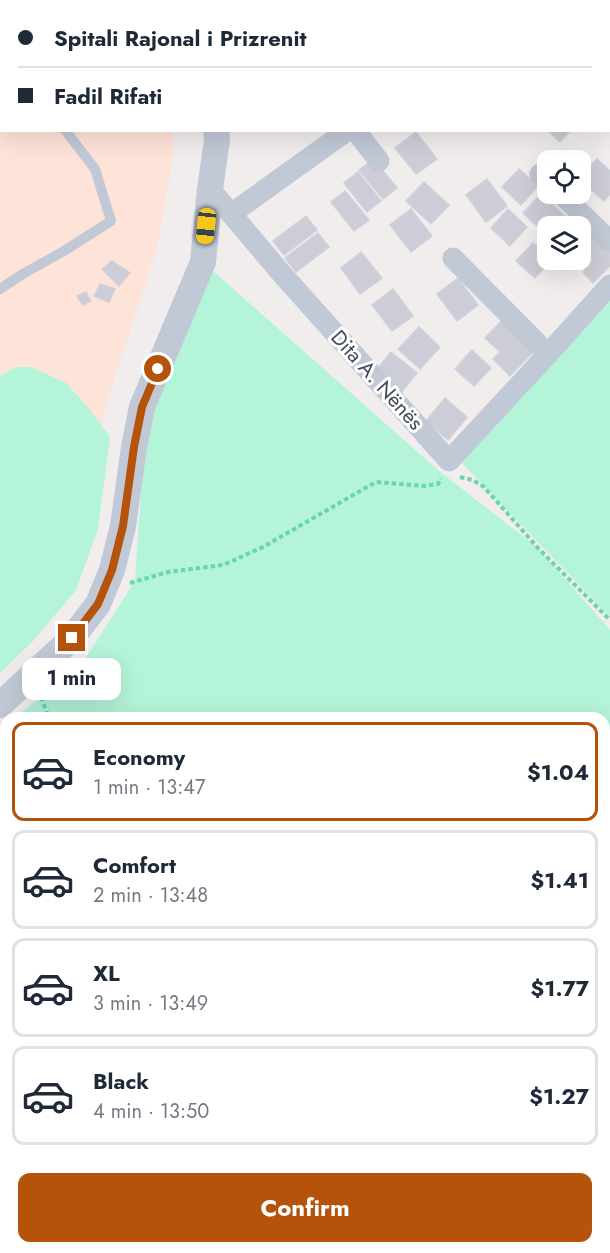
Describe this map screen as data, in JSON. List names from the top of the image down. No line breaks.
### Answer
{"streets":{"street":["Dita A. Nënës"]},"page":{"banner":["Spitali Rajonal i Prizrenit","Fadil Rifati"],"bubble":"1 min","list":[{"name":"Economy","note":"1 min · 13:47","value":"$1.04"},{"name":"Comfort","note":"2 min · 13:48","value":"$1.41"},{"name":"XL","note":"3 min · 13:49","value":"$1.77"},{"name":"Black","note":"4 min · 13:50","value":"$1.27"}],"buttons":"Confirm"}}
